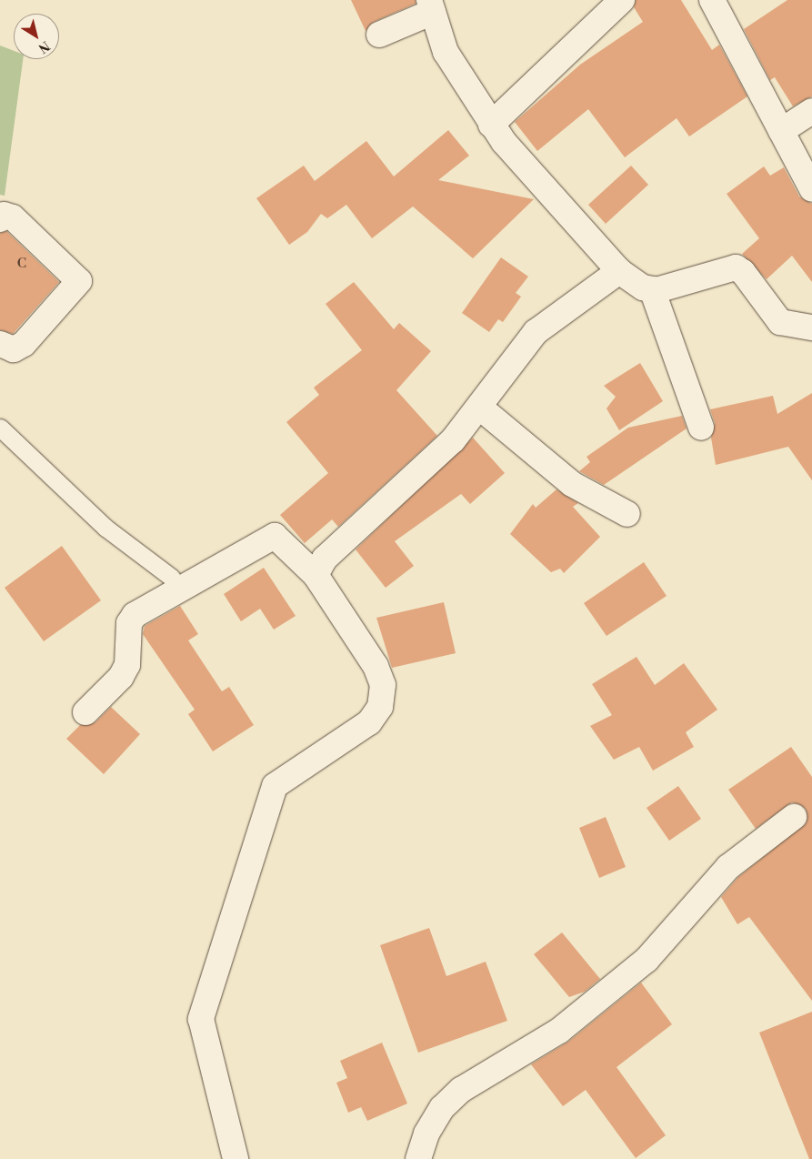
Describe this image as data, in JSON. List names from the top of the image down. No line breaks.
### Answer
{"house_numbers":["C"],"north":"bottom right"}
